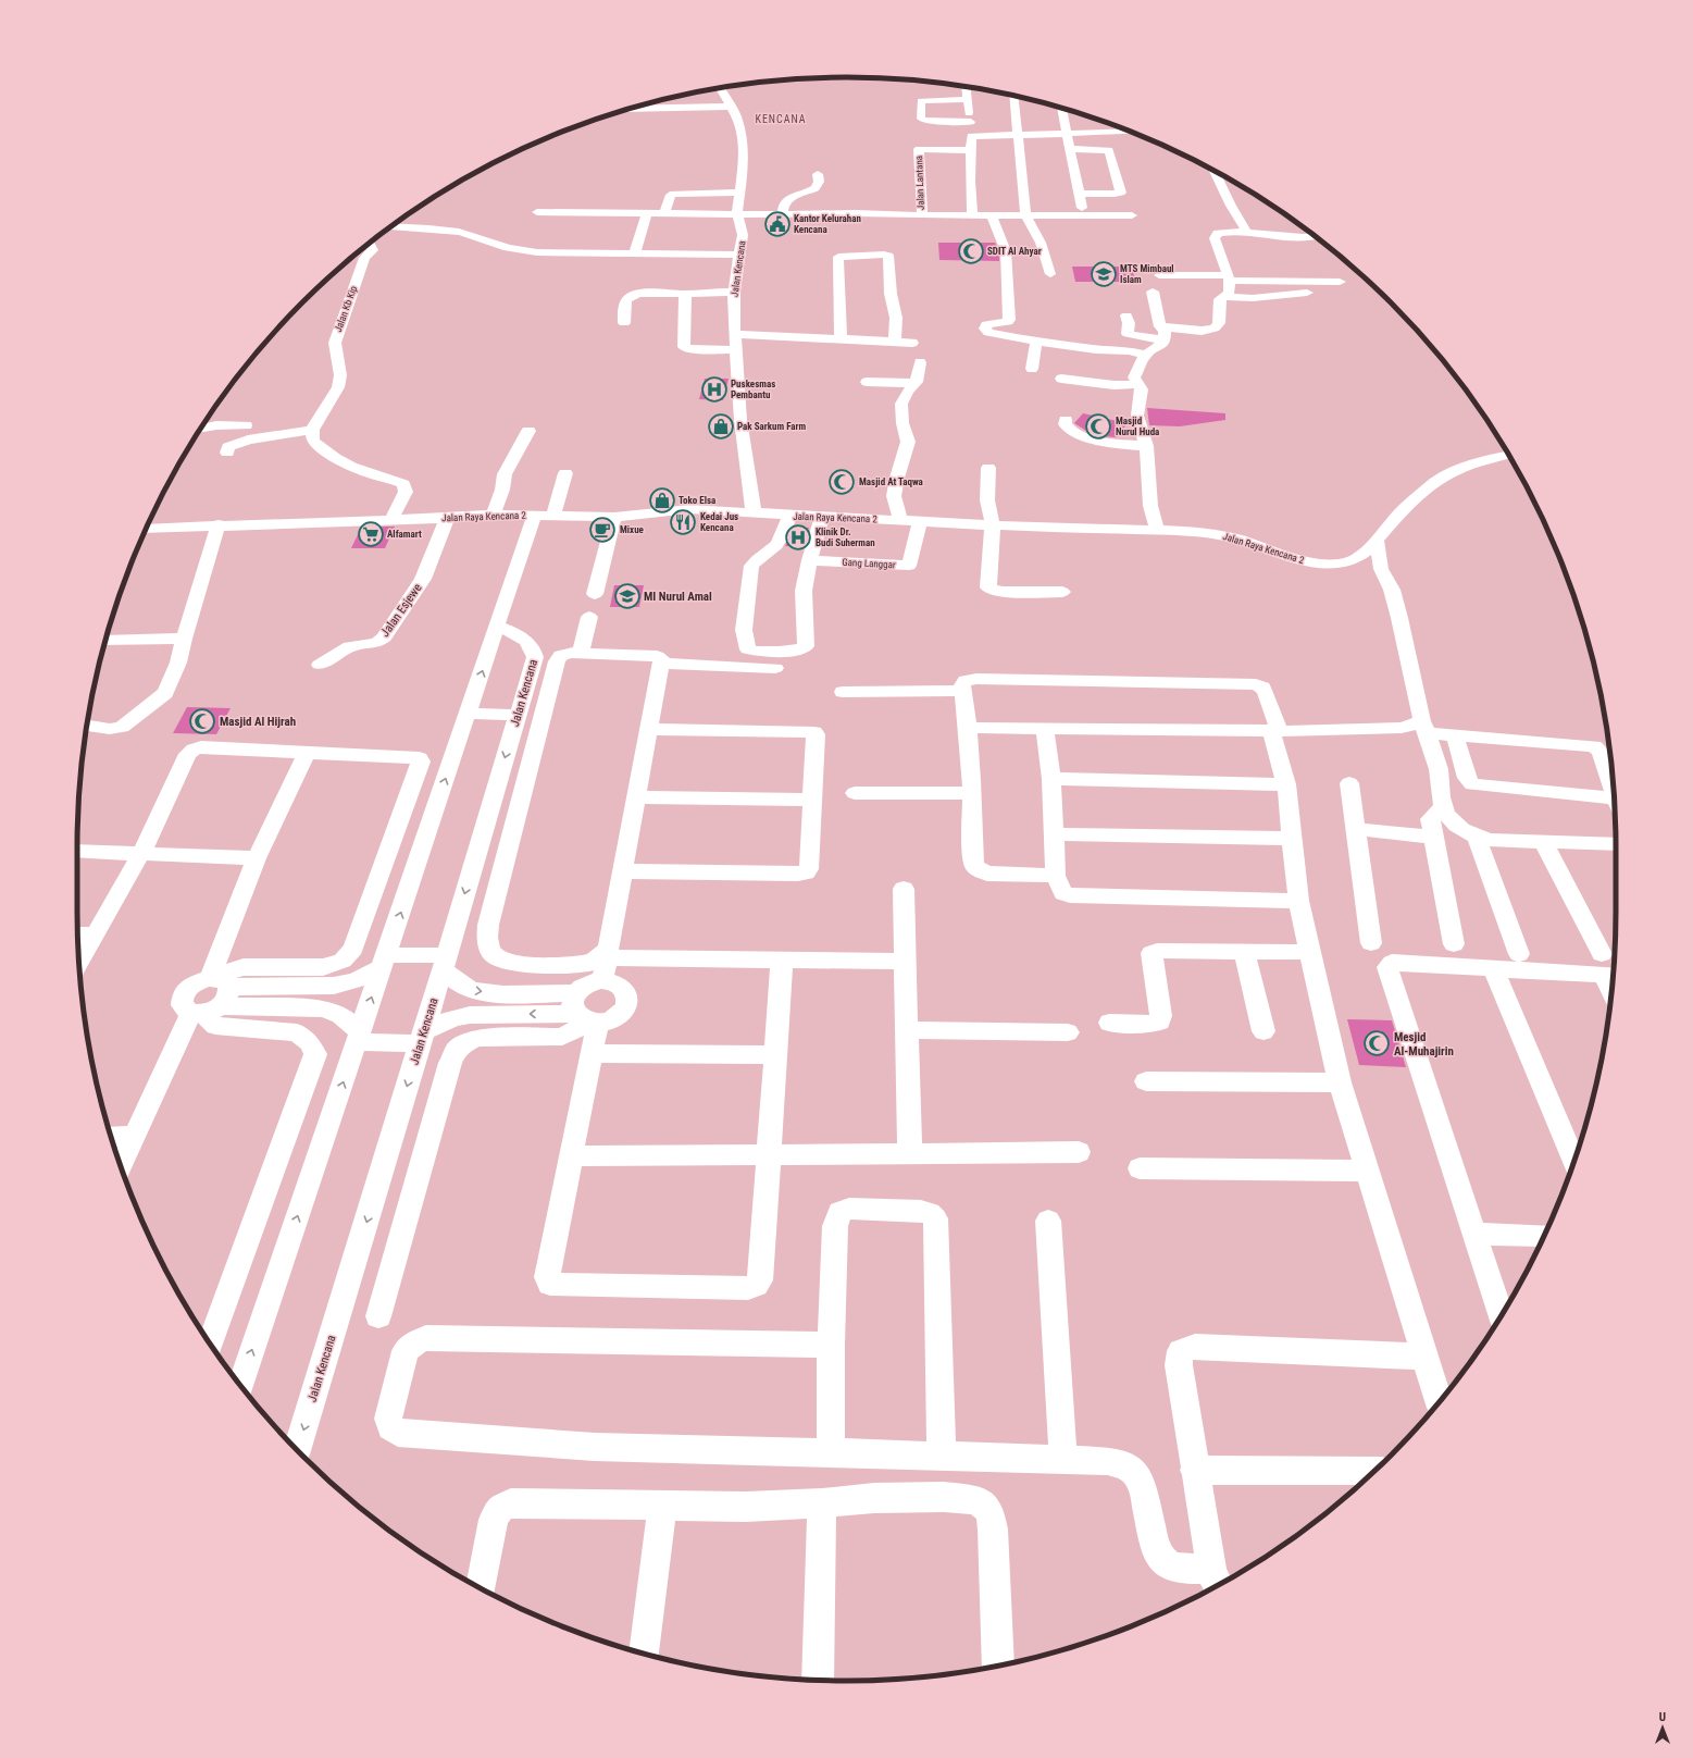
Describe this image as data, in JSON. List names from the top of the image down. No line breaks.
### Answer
{"streets":{"street":["Jalan Lantana","Jalan Kencana","Jalan Kb Kip","Jalan Raya Kencana 2","Gang Langgar","Jalan Esjewe"]},"crossings":[["Jalan Kencana","Jalan Raya Kencana 2"],["Jalan Raya Kencana 2","Gang Langgar"],["Jalan Raya Kencana 2","Jalan Esjewe"]],"districts":["KENCANA"],"places":{"public building":["Kantor Kelurahan Kencana"],"mosque":["SDIT Al Ahyar","Masjid Nurul Huda","Masjid At Taqwa","Masjid Al Hijrah","Mesjid Al-Muhajirin"],"school or university":["MTS Mimbaul Islam","MI Nurul Amal"],"hospital":["Puskesmas Pembantu","Klinik Dr. Budi Suherman"],"shop":["Pak Sarkum Farm","Toko Elsa"],"restaurant":["Kedai Jus Kencana"],"cafe":["Mixue"],"supermarket":["Alfamart"]},"north":"top"}
